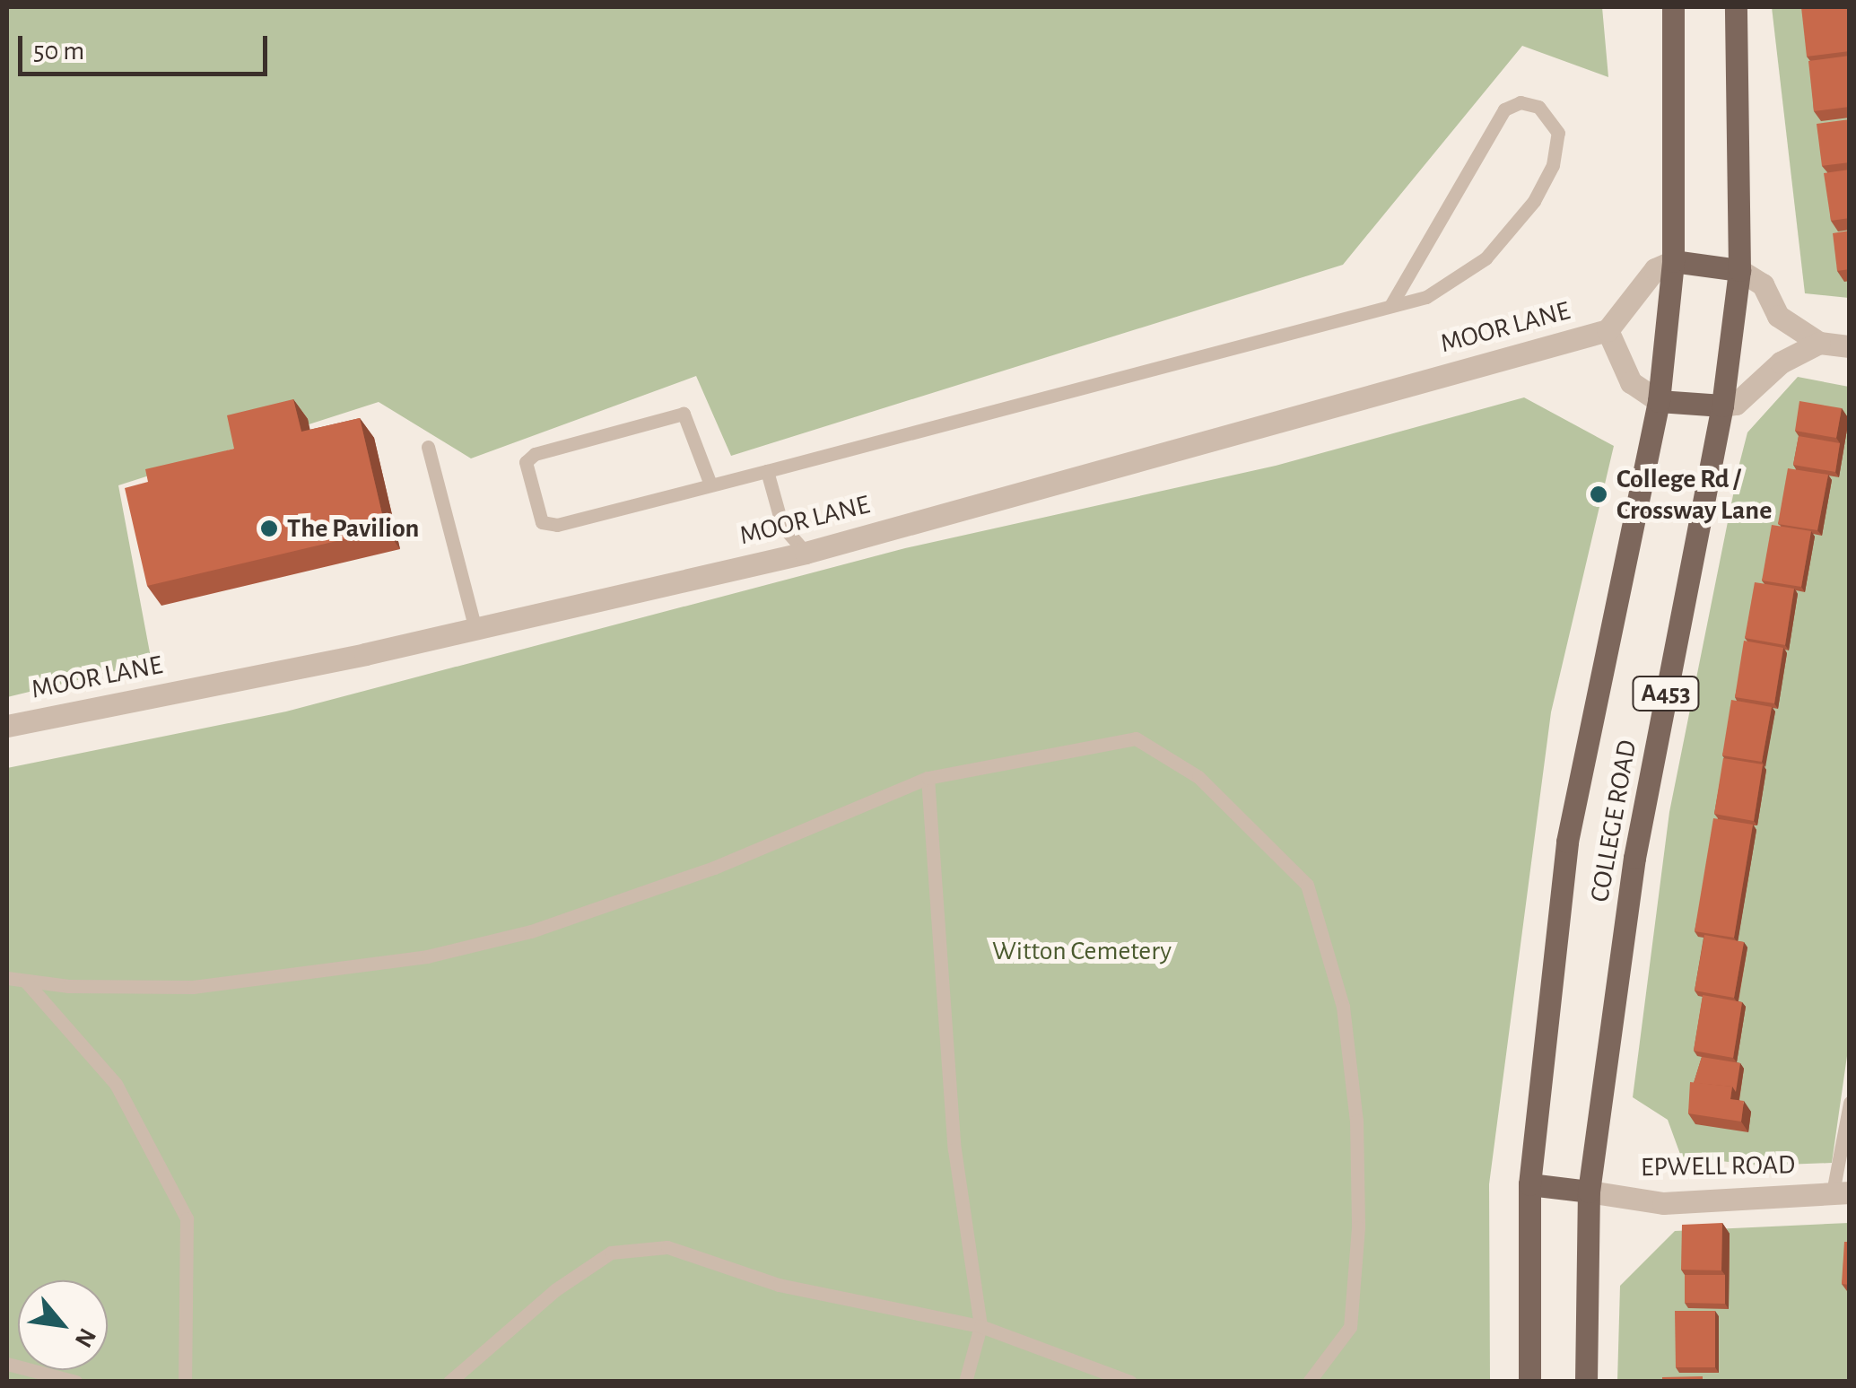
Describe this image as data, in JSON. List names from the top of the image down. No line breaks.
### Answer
{"streets":{"main road":["A453","COLLEGE ROAD"],"street":["MOOR LANE","EPWELL ROAD"]},"crossings":[["MOOR LANE","COLLEGE ROAD"],["COLLEGE ROAD","EPWELL ROAD"]],"parks":["Witton Cemetery"],"places":["College Rd / Crossway Lane","The Pavilion"],"scale_bar":"50 m","north":"bottom right"}
